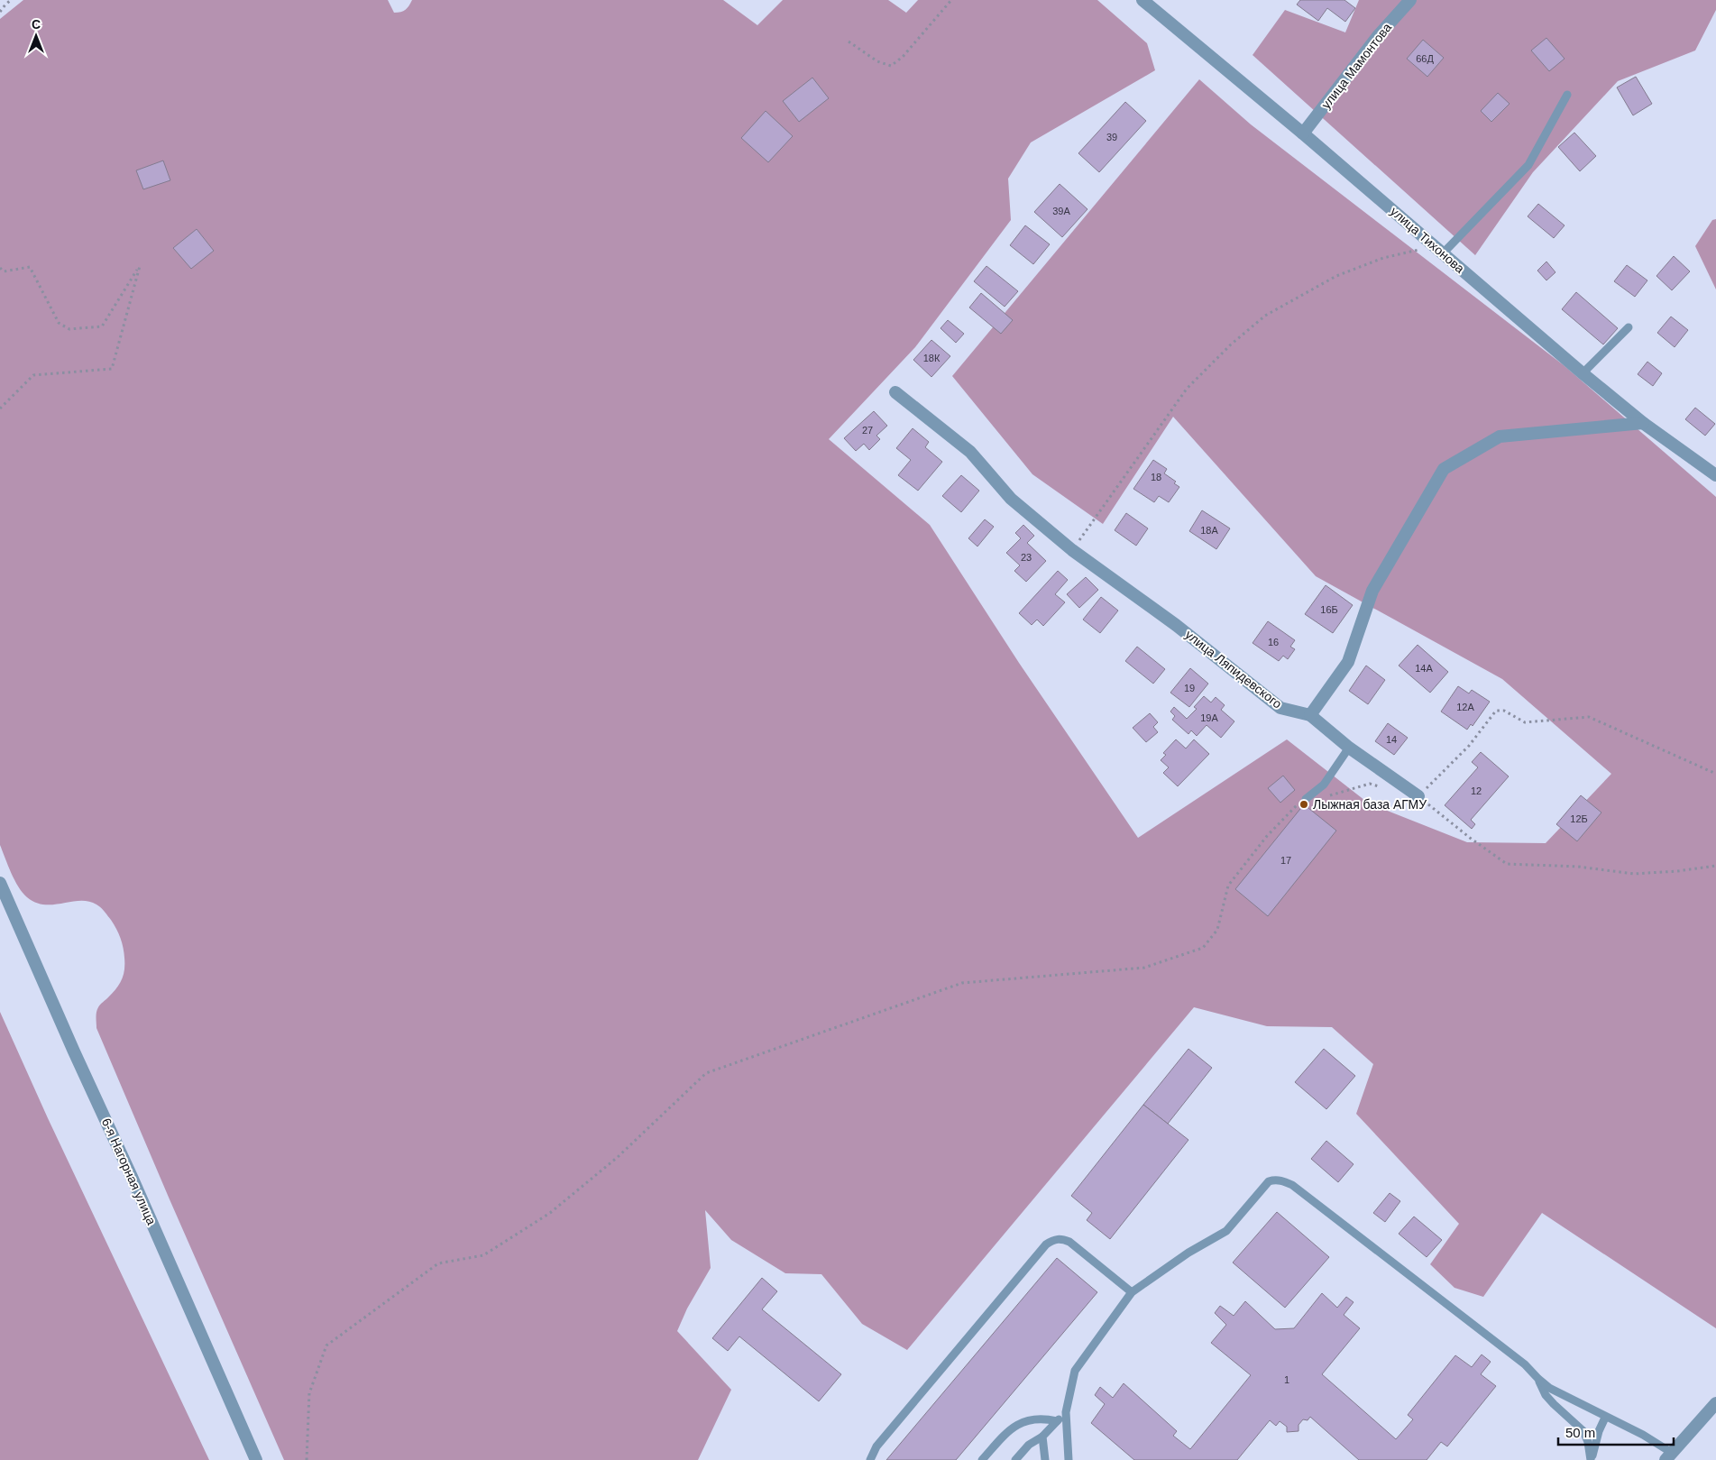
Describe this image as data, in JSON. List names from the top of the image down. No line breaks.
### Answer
{"streets":{"street":["улица Мамонтова","улица Тихонова","улица Ляпидевского","6-я Нагорная улица"]},"crossings":[["улица Мамонтова","улица Тихонова"]],"places":["Лыжная база АГМУ"],"house_numbers":["66Д","39","39А","18К","27","18","18А","23","16Б","16","14А","19","12А","19А","14","12","12Б","17","1"],"scale_bar":"50 m","north":"top"}
